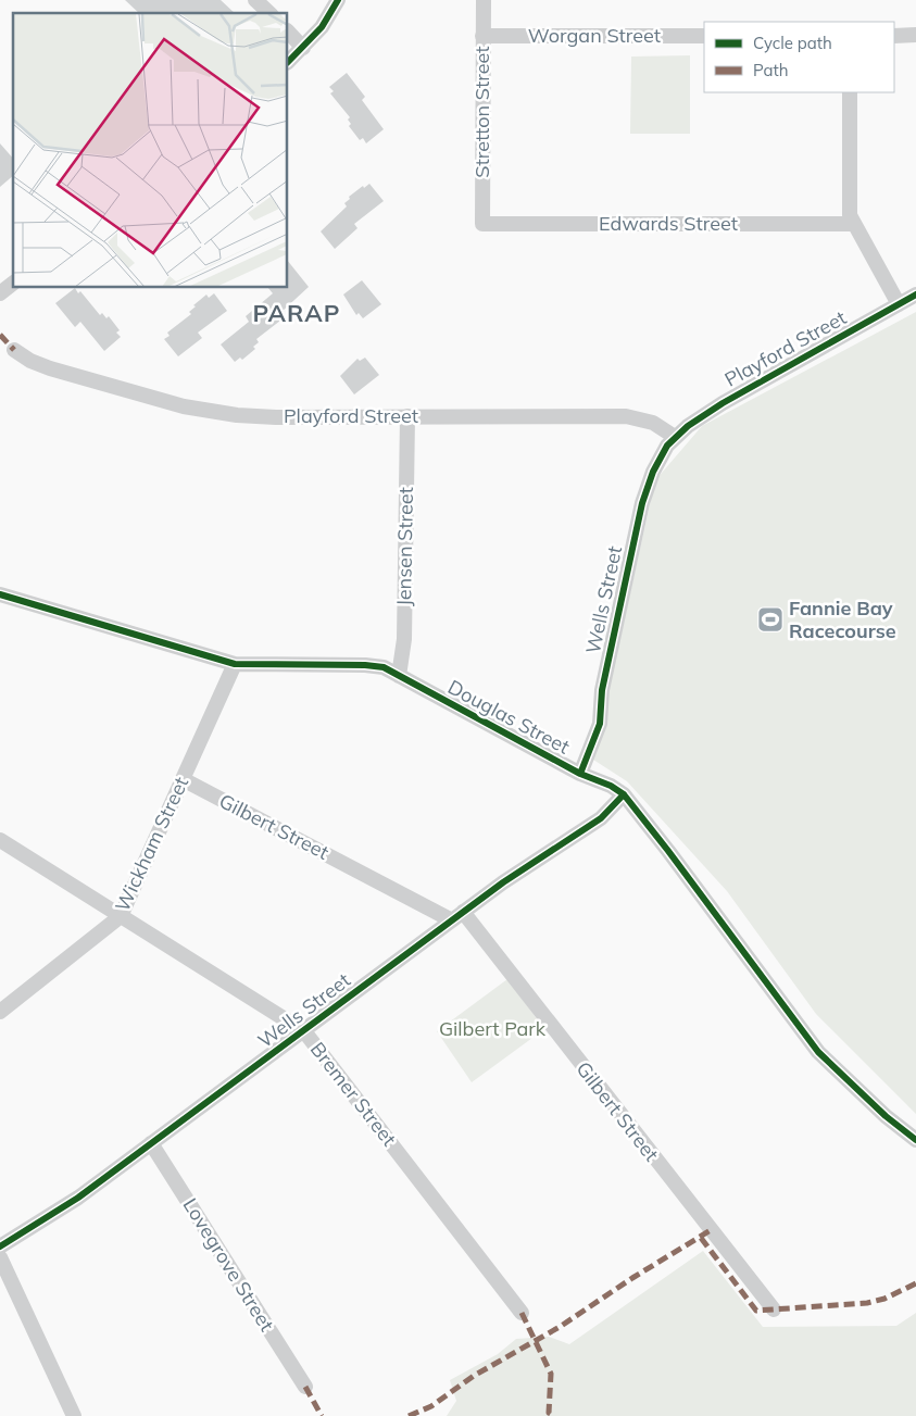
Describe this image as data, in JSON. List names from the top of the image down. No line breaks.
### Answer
{"streets":{"street":["Worgan Street","Stretton Street","Edwards Street","Playford Street","Jensen Street","Wells Street","Douglas Street","Gilbert Street","Wickham Street","Bremer Street","Lovegrove Street"]},"crossings":[["Worgan Street","Stretton Street"],["Stretton Street","Edwards Street"],["Playford Street","Jensen Street"],["Playford Street","Wells Street"],["Jensen Street","Douglas Street"],["Wells Street","Douglas Street"],["Wells Street","Gilbert Street"],["Wells Street","Bremer Street"],["Wells Street","Lovegrove Street"],["Douglas Street","Wickham Street"],["Gilbert Street","Wickham Street"],["Wickham Street","Bremer Street"]],"districts":["PARAP"],"parks":["Gilbert Park"],"places":{"sports":["Fannie Bay Racecourse"]},"legend":["Cycle path","Path"]}
